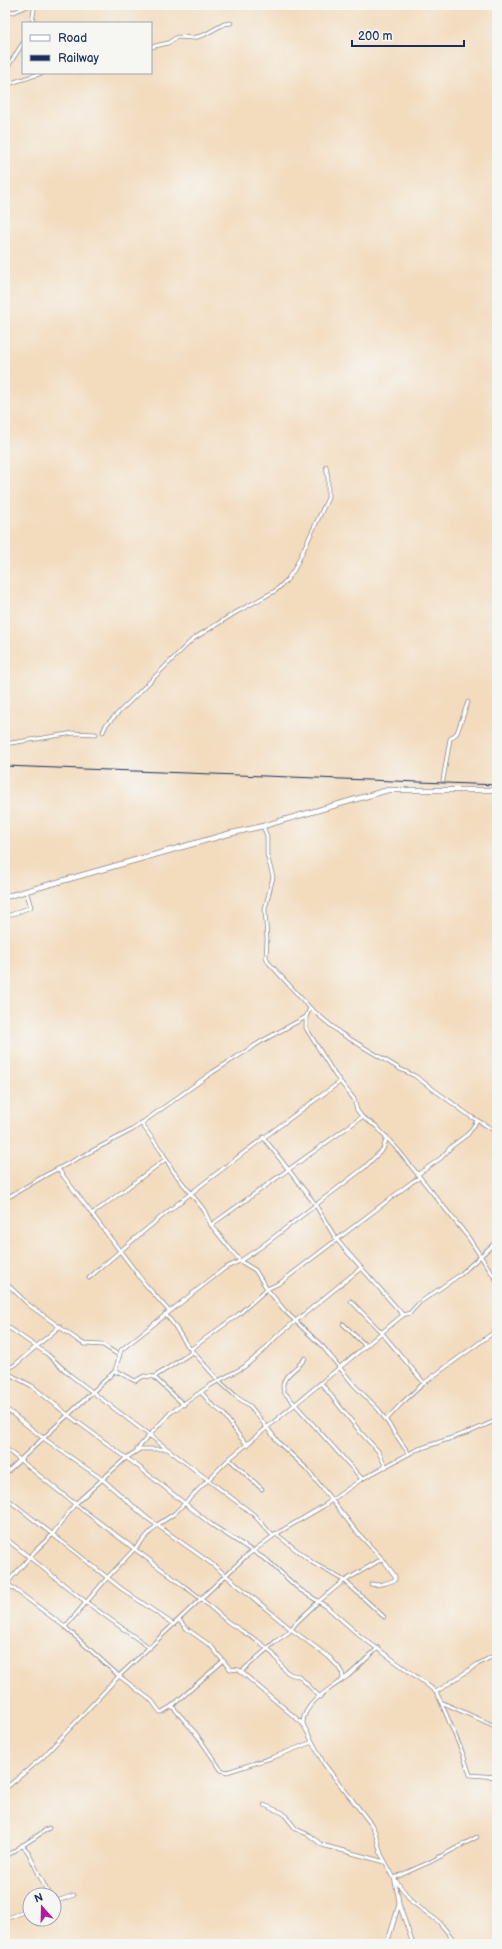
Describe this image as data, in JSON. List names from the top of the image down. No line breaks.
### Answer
{"legend":["Road","Railway"],"scale_bar":"200 m","north":"top"}
